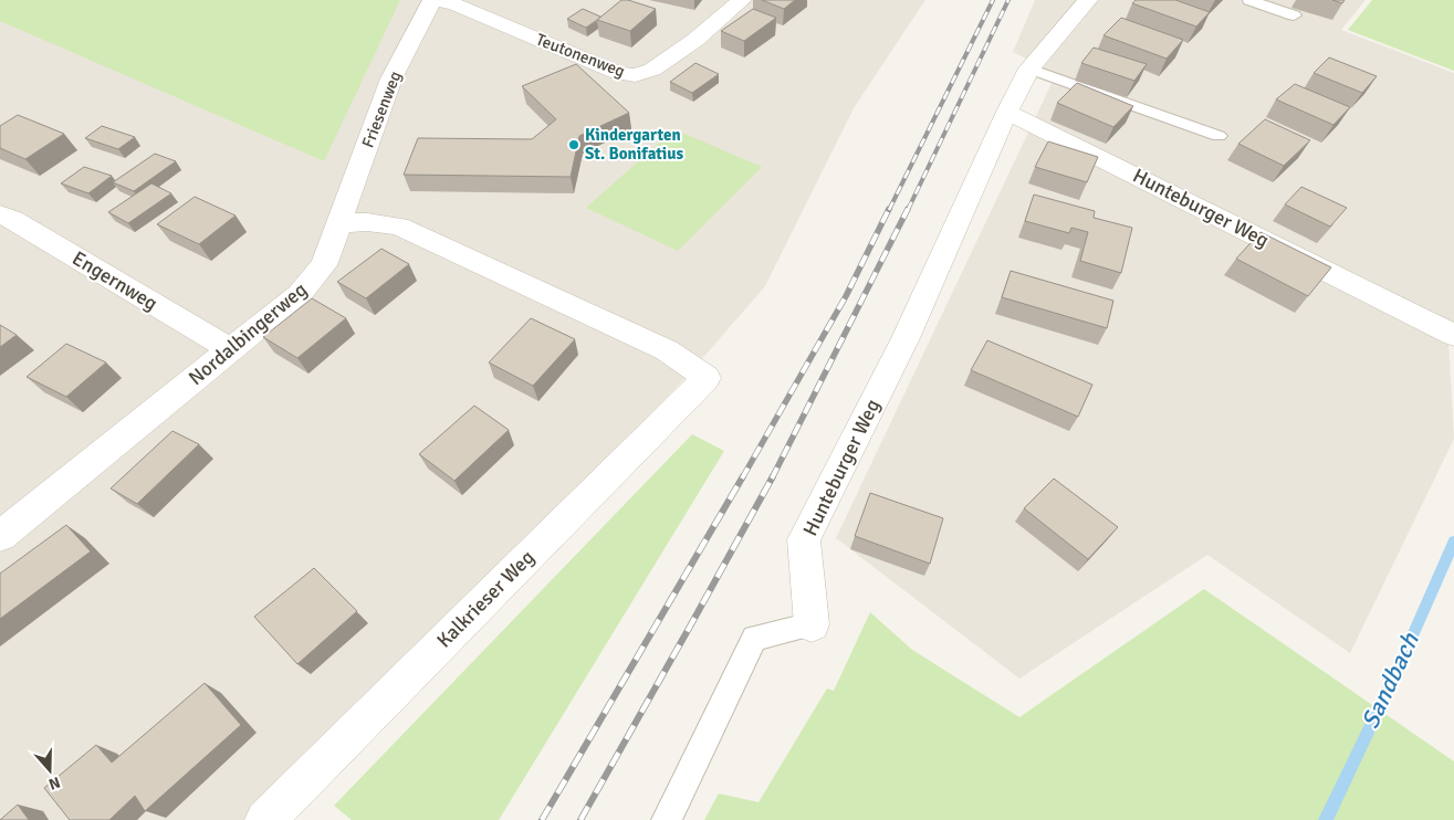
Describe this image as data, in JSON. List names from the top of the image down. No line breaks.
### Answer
{"streets":{"street":["Teutonenweg","Friesenweg","Hunteburger Weg","Engernweg","Nordalbingerweg","Kalkrieser Weg"]},"crossings":[["Teutonenweg","Friesenweg"],["Friesenweg","Nordalbingerweg"],["Friesenweg","Kalkrieser Weg"],["Engernweg","Nordalbingerweg"],["Nordalbingerweg","Kalkrieser Weg"]],"water":["Sandbach"],"places":["Kindergarten St. Bonifatius"],"north":"bottom"}
